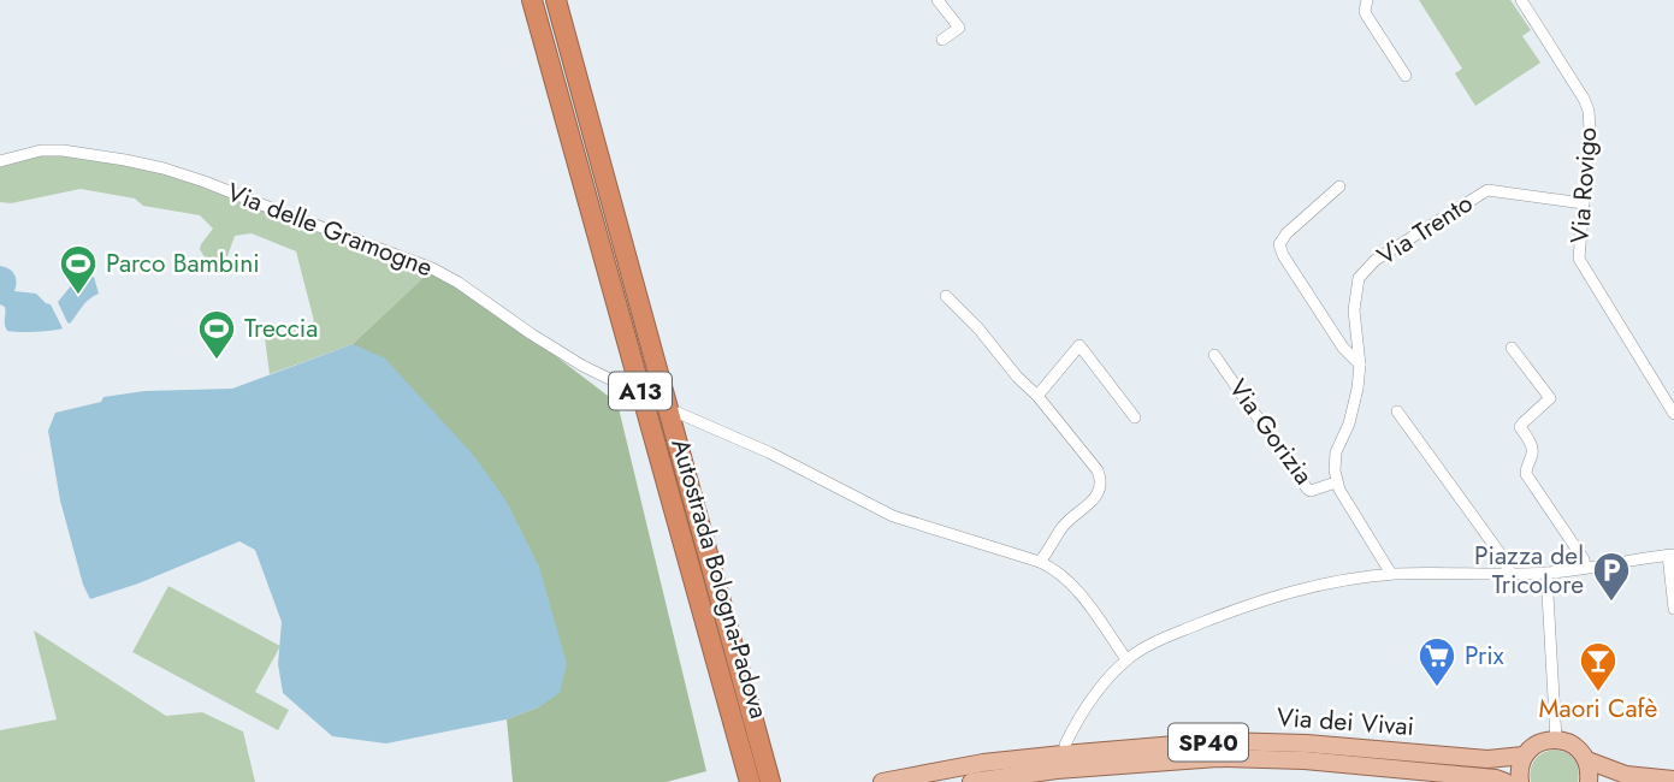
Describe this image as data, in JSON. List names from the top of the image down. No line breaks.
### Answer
{"streets":{"highway":["A13","Autostrada Bologna-Padova"],"main road":["Via dei Vivai","SP40"],"street":["Via Rovigo","Via delle Gramogne","Via Trento","Via Gorizia"]},"crossings":[["Via Rovigo","Via Trento"],["Via Trento","Via Gorizia"],["Via dei Vivai","SP40"]],"places":{"sports":["Parco Bambini","Treccia"],"parking":["Piazza del Tricolore"],"supermarket":["Prix"],"bar":["Maori Cafè"]}}
